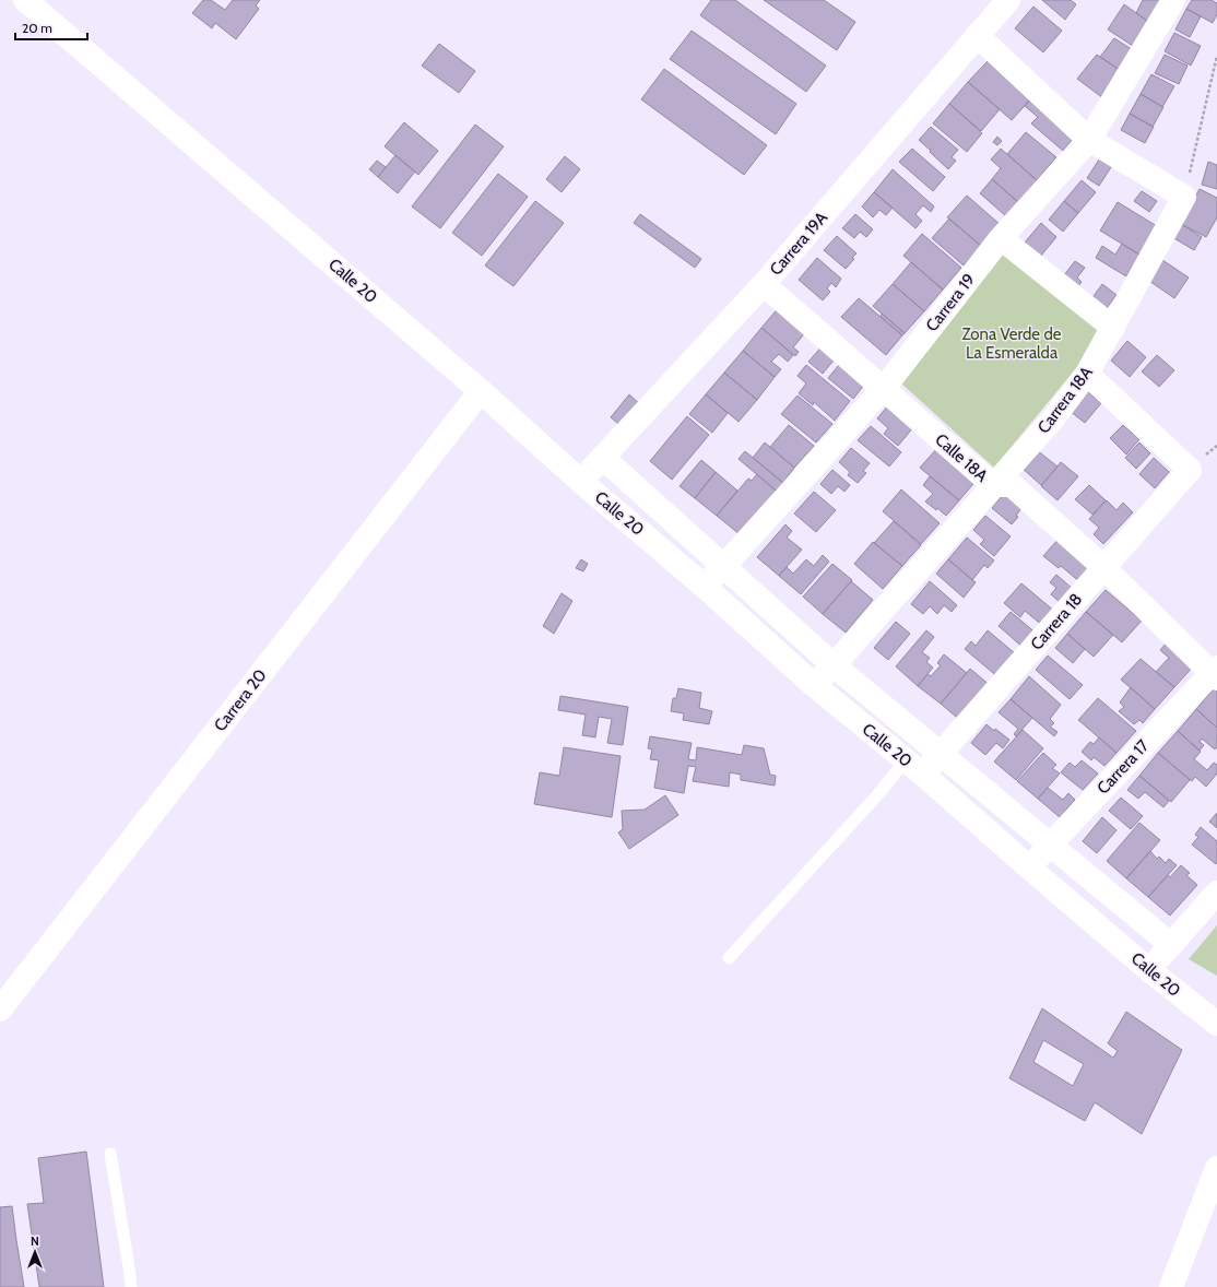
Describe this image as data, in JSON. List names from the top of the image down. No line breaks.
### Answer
{"streets":{"street":["Carrera 19A","Calle 20","Carrera 19","Carrera 18A","Calle 18A","Carrera 18","Carrera 20","Carrera 17"]},"crossings":[["Carrera 19A","Calle 20"],["Carrera 19A","Calle 18A"],["Calle 20","Carrera 19"],["Calle 20","Carrera 18A"],["Calle 20","Carrera 18"],["Calle 20","Carrera 20"],["Calle 20","Carrera 17"],["Carrera 19","Calle 18A"],["Carrera 18A","Calle 18A"],["Carrera 18A","Carrera 18"],["Calle 18A","Carrera 18"],["Calle 18A","Carrera 17"]],"parks":["Zona Verde de La Esmeralda"],"scale_bar":"20 m","north":"top"}
